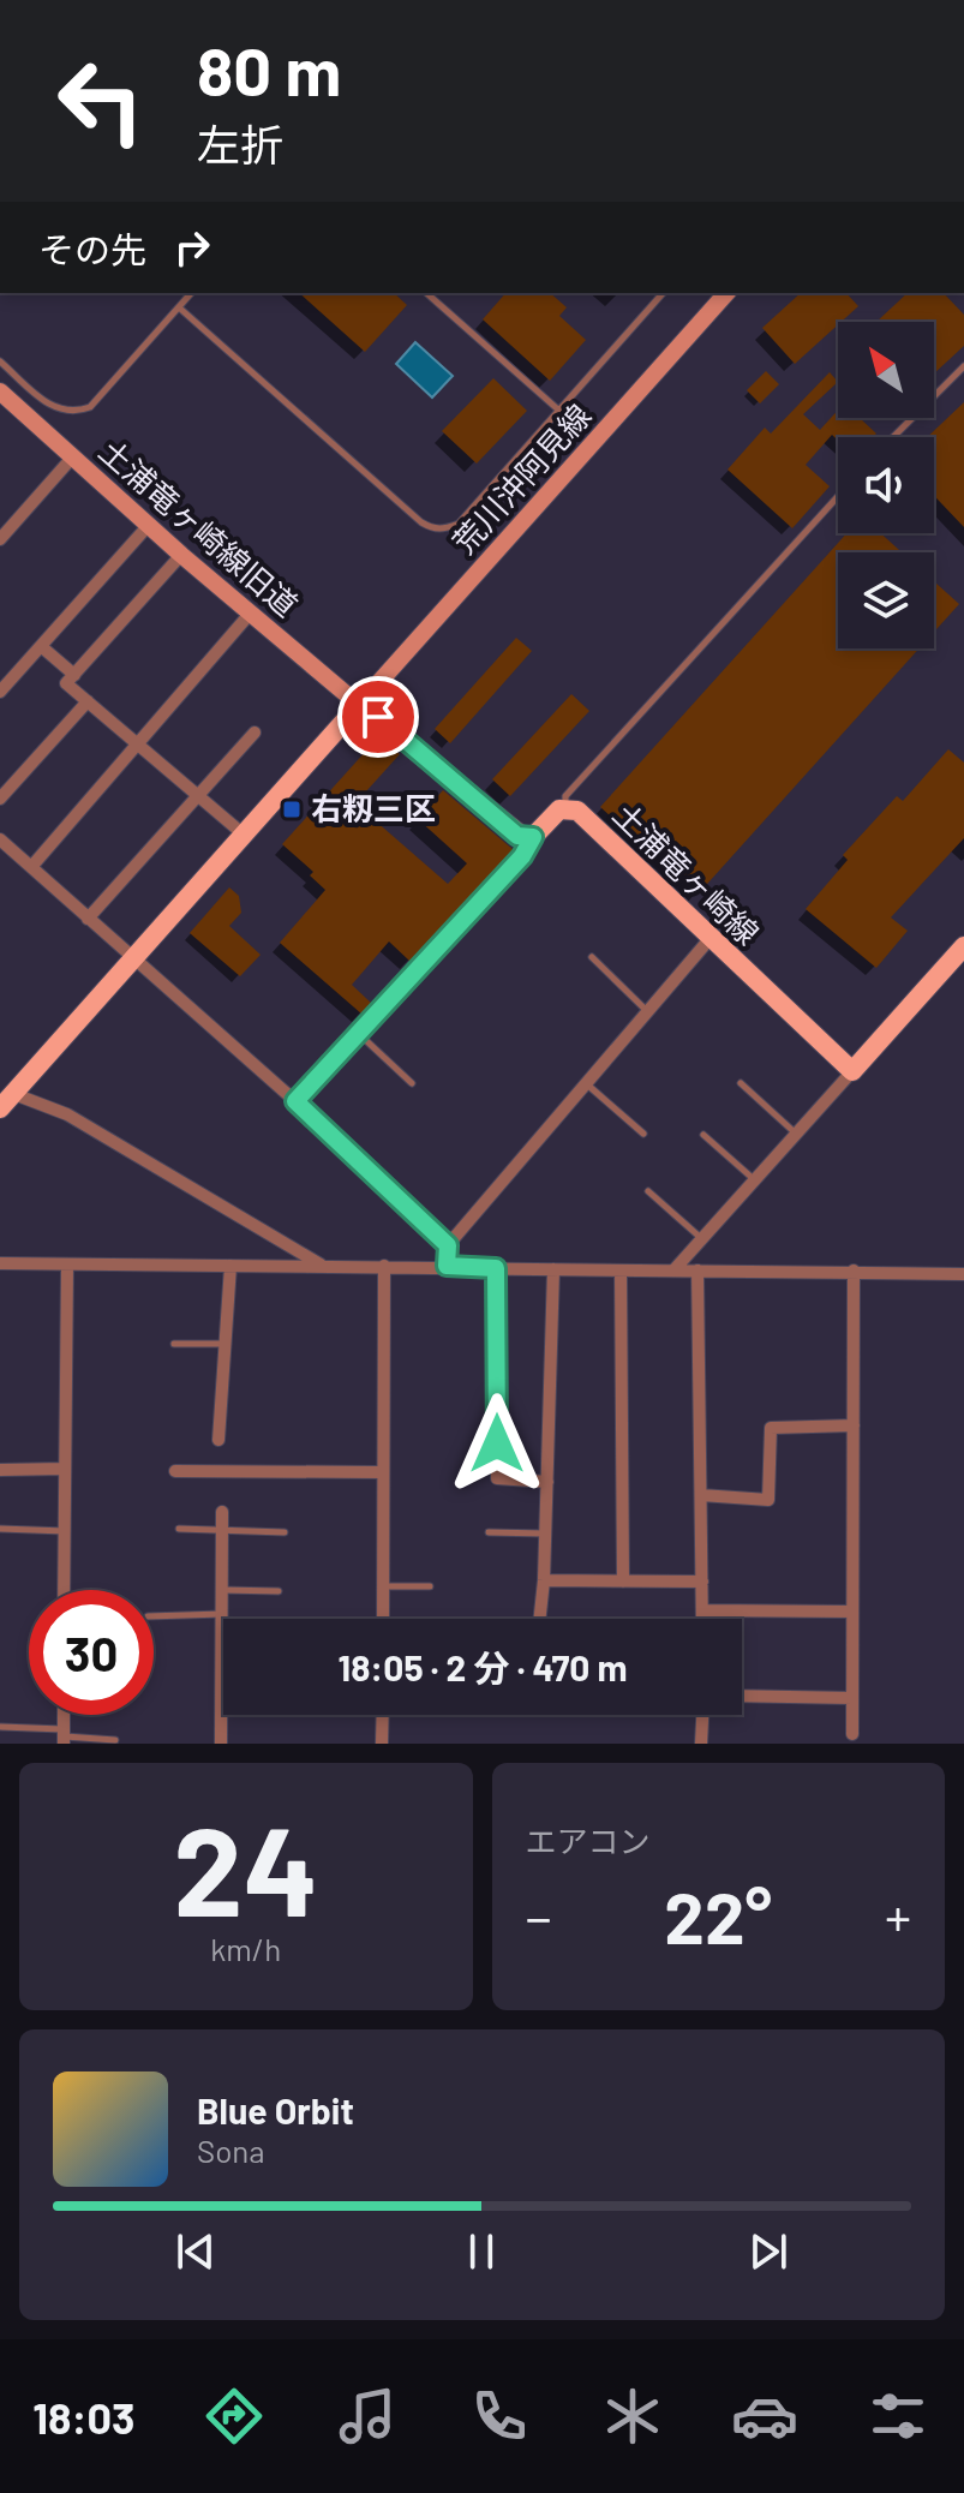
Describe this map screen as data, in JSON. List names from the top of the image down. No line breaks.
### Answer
{"streets":{"main road":["荒川沖阿見線","土浦竜ヶ崎線旧道","土浦竜ヶ崎線"]},"crossings":[["荒川沖阿見線","土浦竜ヶ崎線旧道"]],"places":{"transit":["右籾三区"]},"north":"top left","page":{"turn":["80 m","左折"],"then":"その先","limit":"30","trip":"18:05 · 2 分 · 470 m","tile":[["24","km/h"],"エアコン"],"heat":["−","22°","+"],"song":["Blue Orbit","Sona"],"tabs":"18:03"}}
